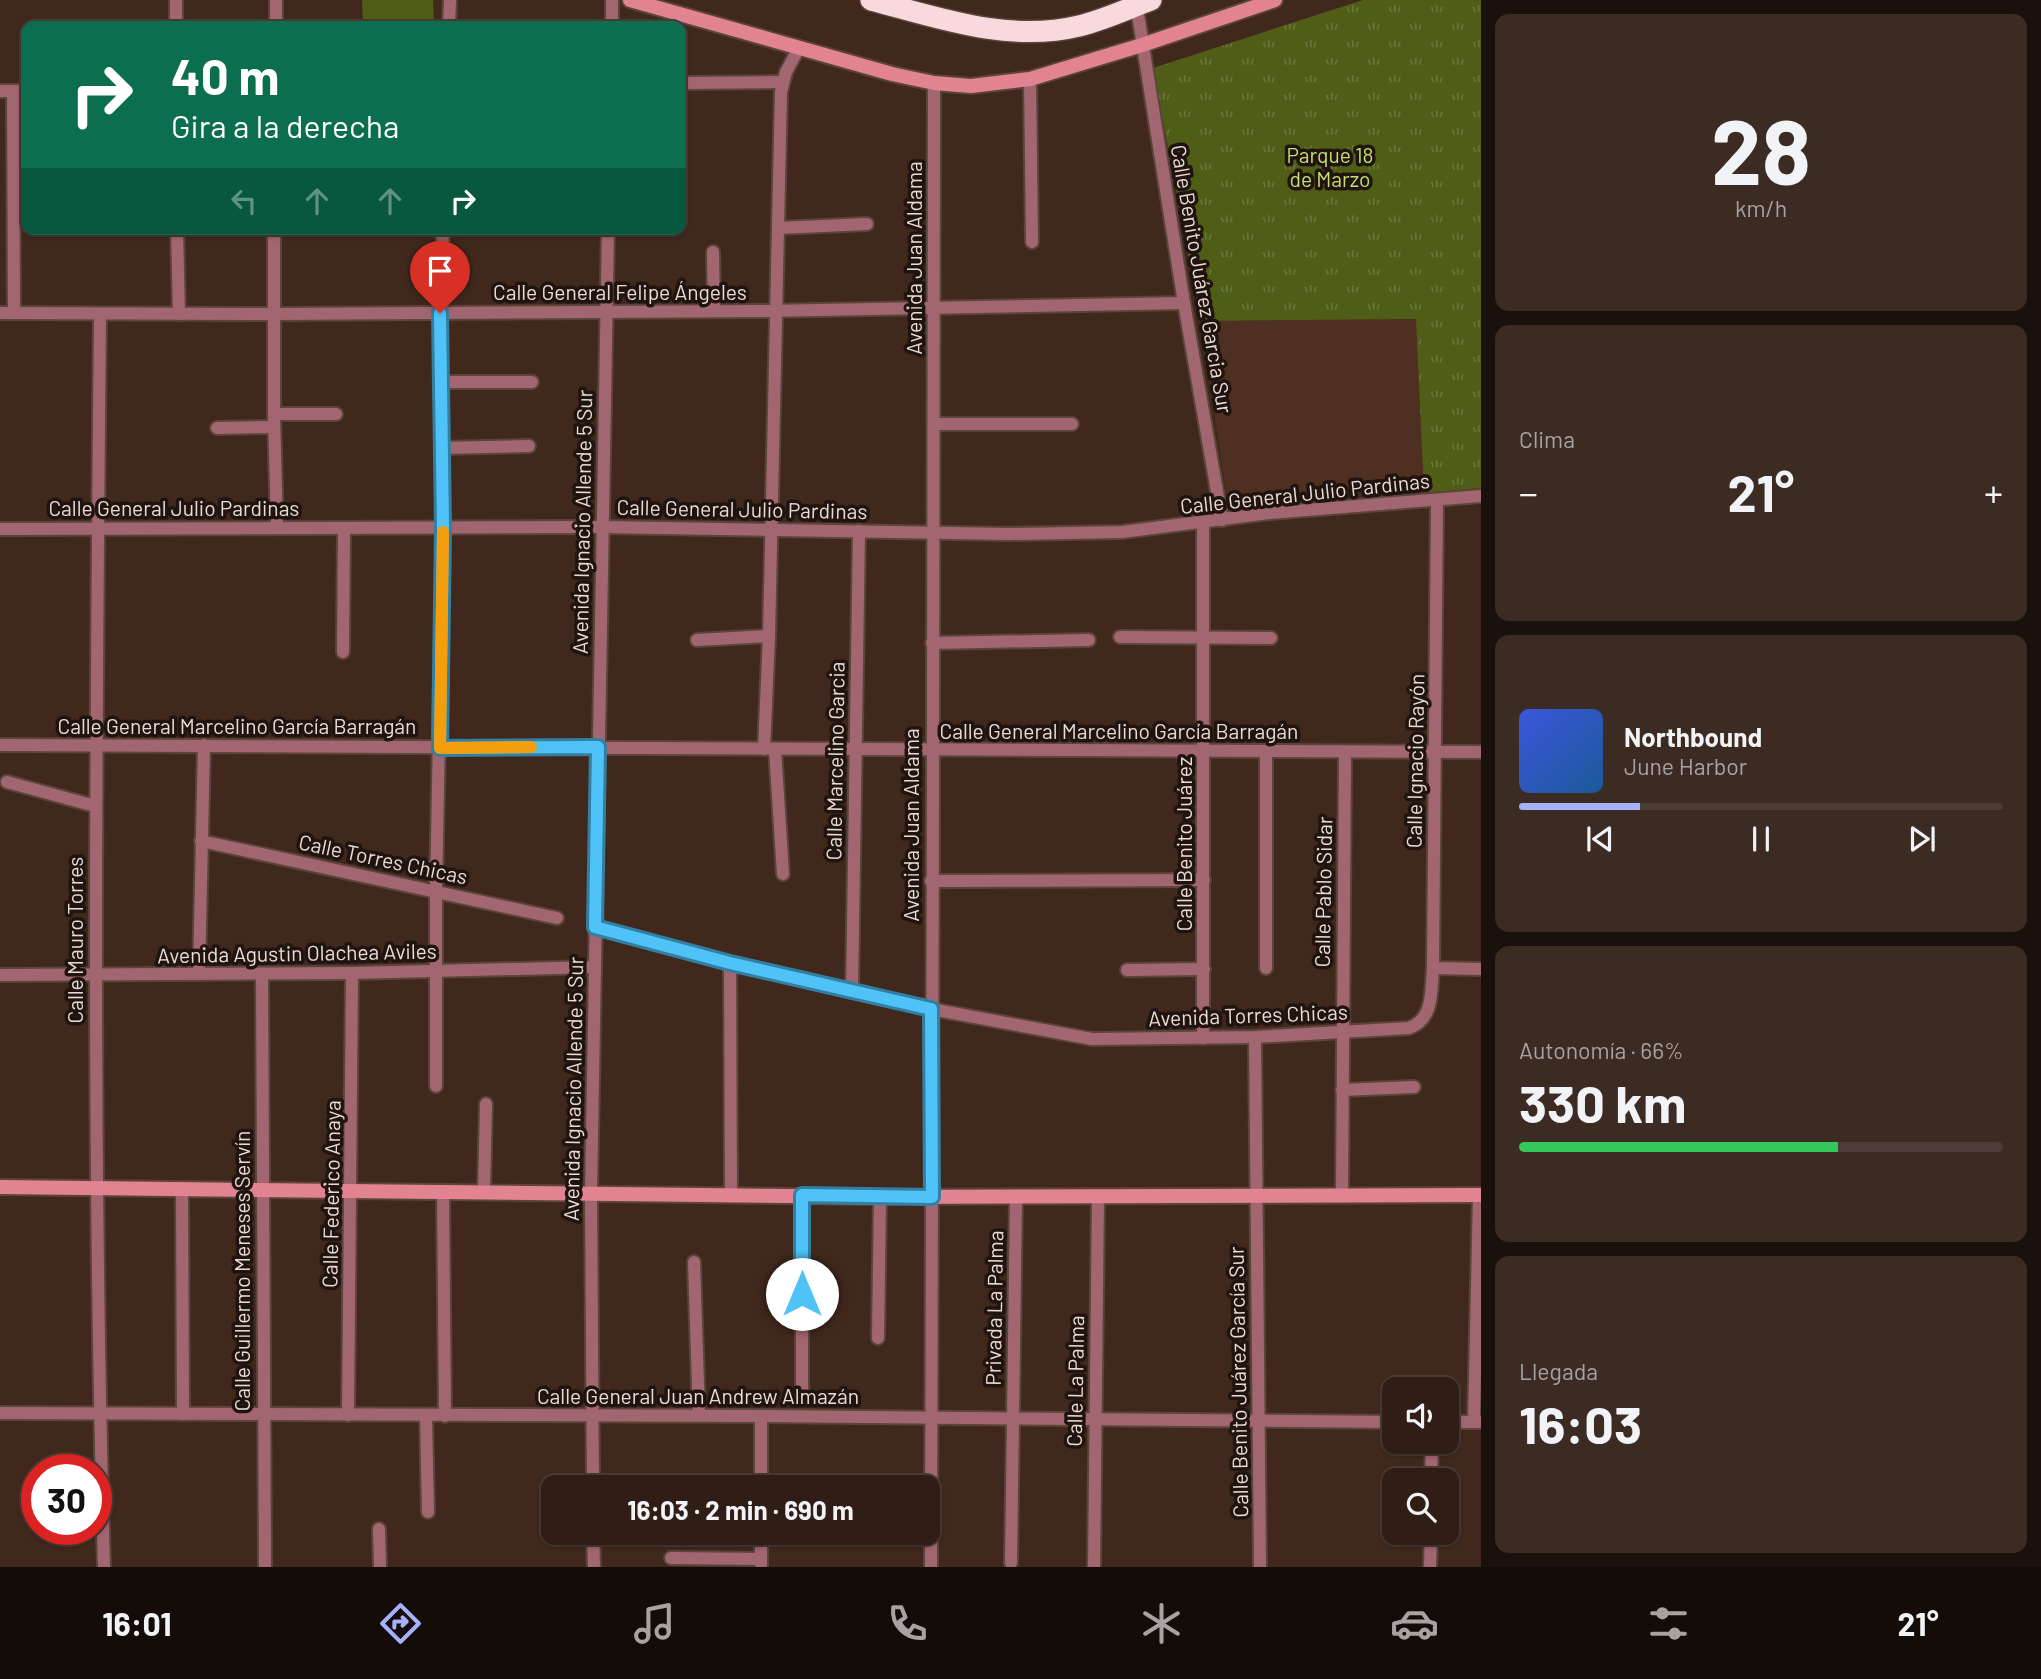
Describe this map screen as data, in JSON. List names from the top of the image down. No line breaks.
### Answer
{"streets":{"street":["Avenida Juan Aldama","Calle Benito Juárez Garcia Sur","Calle General Felipe Ángeles","Calle General Julio Pardinas","Avenida Ignacio Allende 5 Sur","Calle General Marcelino García Barragán","Calle Marcelino Garcia","Calle Ignacio Rayón","Calle Benito Juárez","Calle Torres Chicas","Calle Pablo Sidar","Calle Mauro Torres","Avenida Agustin Olachea Aviles","Avenida Torres Chicas","Calle Federico Anaya","Calle Guillermo Meneses Servín","Privada La Palma","Calle La Palma","Calle Benito Juárez García Sur","Calle General Juan Andrew Almazán"]},"crossings":[["Avenida Juan Aldama","Calle General Felipe Ángeles"],["Avenida Juan Aldama","Calle General Julio Pardinas"],["Avenida Juan Aldama","Calle General Marcelino García Barragán"],["Avenida Juan Aldama","Avenida Torres Chicas"],["Avenida Juan Aldama","Calle General Juan Andrew Almazán"],["Calle Benito Juárez Garcia Sur","Calle General Felipe Ángeles"],["Calle Benito Juárez Garcia Sur","Calle General Julio Pardinas"],["Calle General Felipe Ángeles","Avenida Ignacio Allende 5 Sur"],["Calle General Felipe Ángeles","Calle Mauro Torres"],["Calle General Julio Pardinas","Avenida Ignacio Allende 5 Sur"],["Calle General Julio Pardinas","Calle Marcelino Garcia"],["Calle General Julio Pardinas","Calle Ignacio Rayón"],["Calle General Julio Pardinas","Calle Benito Juárez"],["Calle General Julio Pardinas","Calle Mauro Torres"],["Avenida Ignacio Allende 5 Sur","Calle General Marcelino García Barragán"],["Avenida Ignacio Allende 5 Sur","Avenida Agustin Olachea Aviles"],["Avenida Ignacio Allende 5 Sur","Calle General Juan Andrew Almazán"],["Calle General Marcelino García Barragán","Calle Marcelino Garcia"],["Calle General Marcelino García Barragán","Calle Ignacio Rayón"],["Calle General Marcelino García Barragán","Calle Benito Juárez"],["Calle General Marcelino García Barragán","Calle Pablo Sidar"],["Calle General Marcelino García Barragán","Calle Mauro Torres"],["Calle Ignacio Rayón","Avenida Torres Chicas"],["Calle Benito Juárez","Avenida Torres Chicas"],["Calle Pablo Sidar","Avenida Torres Chicas"],["Calle Mauro Torres","Avenida Agustin Olachea Aviles"],["Calle Mauro Torres","Calle General Juan Andrew Almazán"],["Avenida Agustin Olachea Aviles","Calle Federico Anaya"],["Avenida Agustin Olachea Aviles","Calle Guillermo Meneses Servín"],["Avenida Torres Chicas","Calle Benito Juárez García Sur"],["Calle Federico Anaya","Calle General Juan Andrew Almazán"],["Calle Guillermo Meneses Servín","Calle General Juan Andrew Almazán"],["Privada La Palma","Calle General Juan Andrew Almazán"],["Calle La Palma","Calle General Juan Andrew Almazán"],["Calle Benito Juárez García Sur","Calle General Juan Andrew Almazán"]],"parks":["Parque 18 de Marzo"],"page":{"tile":[["28","km/h"],"Clima",["Autonomía · 66%","330 km"],["Llegada","16:03"]],"turn":["40 m","Gira a la derecha"],"heat":["−","21°","+"],"song":["Northbound","June Harbor"],"limit":"30","trip":"16:03 · 2 min · 690 m","tabs":["16:01","21°"]}}
